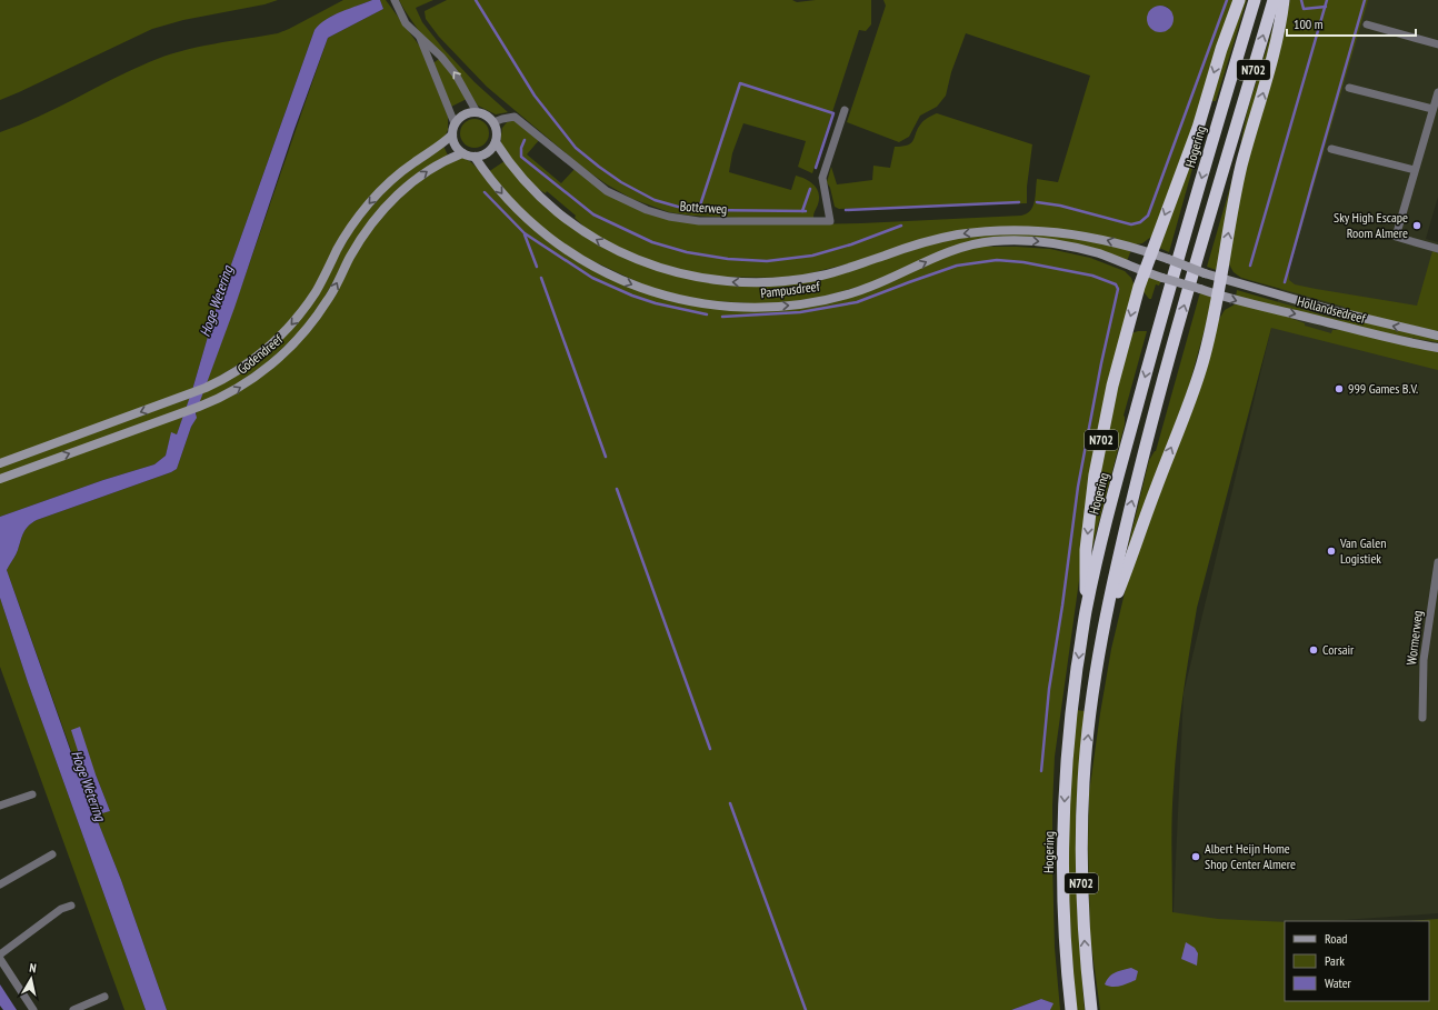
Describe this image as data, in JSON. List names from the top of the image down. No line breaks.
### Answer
{"streets":{"highway":["N702","Hogering"],"main road":["Pampusdreef","Hollandsedreef","Godendreef"],"street":["Botterweg","Wormerweg"]},"crossings":[["N702","Hogering"],["N702","Pampusdreef"],["N702","Hollandsedreef"],["Botterweg","Pampusdreef"],["Botterweg","Godendreef"],["Pampusdreef","Hollandsedreef"],["Pampusdreef","Godendreef"]],"water":["Hoge Wetering"],"places":["Sky High Escape Room Almere","999 Games B.V.","Van Galen Logistiek","Corsair","Albert Heijn Home Shop Center Almere"],"legend":["Road","Park","Water"],"scale_bar":"100 m","north":"top"}
